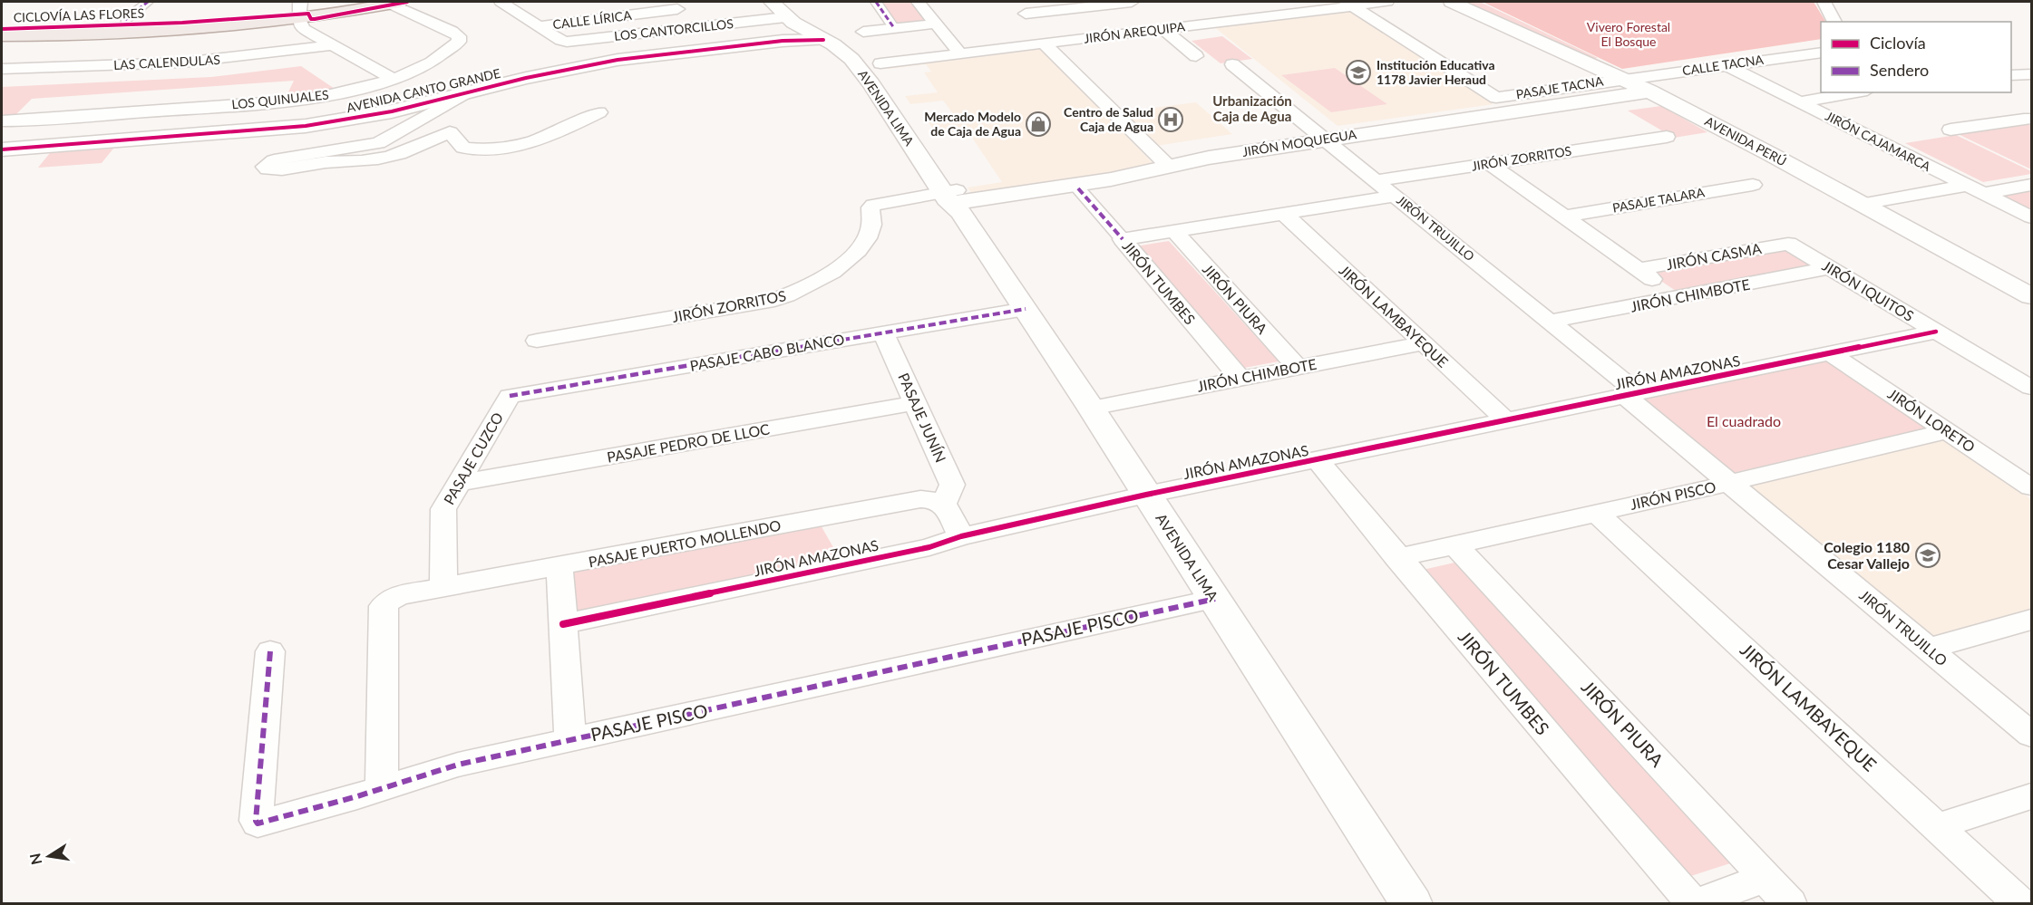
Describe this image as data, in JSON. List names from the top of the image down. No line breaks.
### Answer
{"streets":{"main road":["AVENIDA CANTO GRANDE","AVENIDA LIMA","AVENIDA PERÚ","JIRÓN MOQUEGUA"],"street":["CALLE LÍRICA","LOS CANTORCILLOS","JIRÓN AREQUIPA","LAS CALENDULAS","CALLE TACNA","PASAJE TACNA","LOS QUINUALES","JIRÓN CAJAMARCA","JIRÓN ZORRITOS","PASAJE TALARA","JIRÓN TRUJILLO","JIRÓN CASMA","JIRÓN TUMBES","JIRÓN IQUITOS","JIRÓN CHIMBOTE","JIRÓN PIURA","JIRÓN LAMBAYEQUE","PASAJE CABO BLANCO","JIRÓN AMAZONAS","PASAJE JUNÍN","JIRÓN LORETO","PASAJE PEDRO DE LLOC","PASAJE CUZCO","JIRÓN PISCO","PASAJE PUERTO MOLLENDO","PASAJE PISCO"],"cycle path":["CICLOVÍA LAS FLORES"]},"crossings":[["CALLE LÍRICA","LOS CANTORCILLOS"],["LOS CANTORCILLOS","AVENIDA CANTO GRANDE"],["LOS CANTORCILLOS","AVENIDA LIMA"],["JIRÓN AREQUIPA","PASAJE TACNA"],["CALLE TACNA","PASAJE TACNA"],["CALLE TACNA","AVENIDA PERÚ"],["CALLE TACNA","JIRÓN CAJAMARCA"],["CALLE TACNA","JIRÓN MOQUEGUA"],["PASAJE TACNA","AVENIDA PERÚ"],["PASAJE TACNA","JIRÓN MOQUEGUA"],["AVENIDA CANTO GRANDE","AVENIDA LIMA"],["AVENIDA LIMA","JIRÓN MOQUEGUA"],["AVENIDA LIMA","JIRÓN ZORRITOS"],["AVENIDA LIMA","JIRÓN CHIMBOTE"],["AVENIDA LIMA","PASAJE CABO BLANCO"],["AVENIDA LIMA","JIRÓN AMAZONAS"],["AVENIDA LIMA","PASAJE PISCO"],["AVENIDA PERÚ","JIRÓN MOQUEGUA"],["JIRÓN MOQUEGUA","JIRÓN ZORRITOS"],["JIRÓN MOQUEGUA","JIRÓN TRUJILLO"],["JIRÓN ZORRITOS","JIRÓN TRUJILLO"],["JIRÓN TRUJILLO","JIRÓN CHIMBOTE"],["JIRÓN TRUJILLO","JIRÓN AMAZONAS"],["JIRÓN TRUJILLO","JIRÓN PISCO"],["JIRÓN CASMA","JIRÓN IQUITOS"],["JIRÓN TUMBES","JIRÓN CHIMBOTE"],["JIRÓN TUMBES","JIRÓN AMAZONAS"],["JIRÓN TUMBES","JIRÓN PISCO"],["JIRÓN IQUITOS","JIRÓN CHIMBOTE"],["JIRÓN IQUITOS","JIRÓN AMAZONAS"],["JIRÓN CHIMBOTE","JIRÓN PIURA"],["JIRÓN CHIMBOTE","JIRÓN LAMBAYEQUE"],["JIRÓN PIURA","JIRÓN PISCO"],["JIRÓN LAMBAYEQUE","JIRÓN AMAZONAS"],["JIRÓN LAMBAYEQUE","JIRÓN PISCO"],["PASAJE CABO BLANCO","PASAJE JUNÍN"],["PASAJE CABO BLANCO","PASAJE CUZCO"],["JIRÓN AMAZONAS","JIRÓN LORETO"],["PASAJE JUNÍN","PASAJE PEDRO DE LLOC"],["PASAJE JUNÍN","PASAJE PUERTO MOLLENDO"],["JIRÓN LORETO","JIRÓN PISCO"],["PASAJE PEDRO DE LLOC","PASAJE CUZCO"],["PASAJE CUZCO","PASAJE PUERTO MOLLENDO"],["PASAJE PUERTO MOLLENDO","PASAJE PISCO"]],"districts":["Urbanización Caja de Agua"],"parks":["Vivero Forestal El Bosque","El cuadrado"],"places":{"school or university":["Institución Educativa 1178 Javier Heraud","Colegio 1180 Cesar Vallejo"],"hospital":["Centro de Salud Caja de Agua"],"shop":["Mercado Modelo de Caja de Agua"]},"legend":["Ciclovía","Sendero"],"north":"left"}
